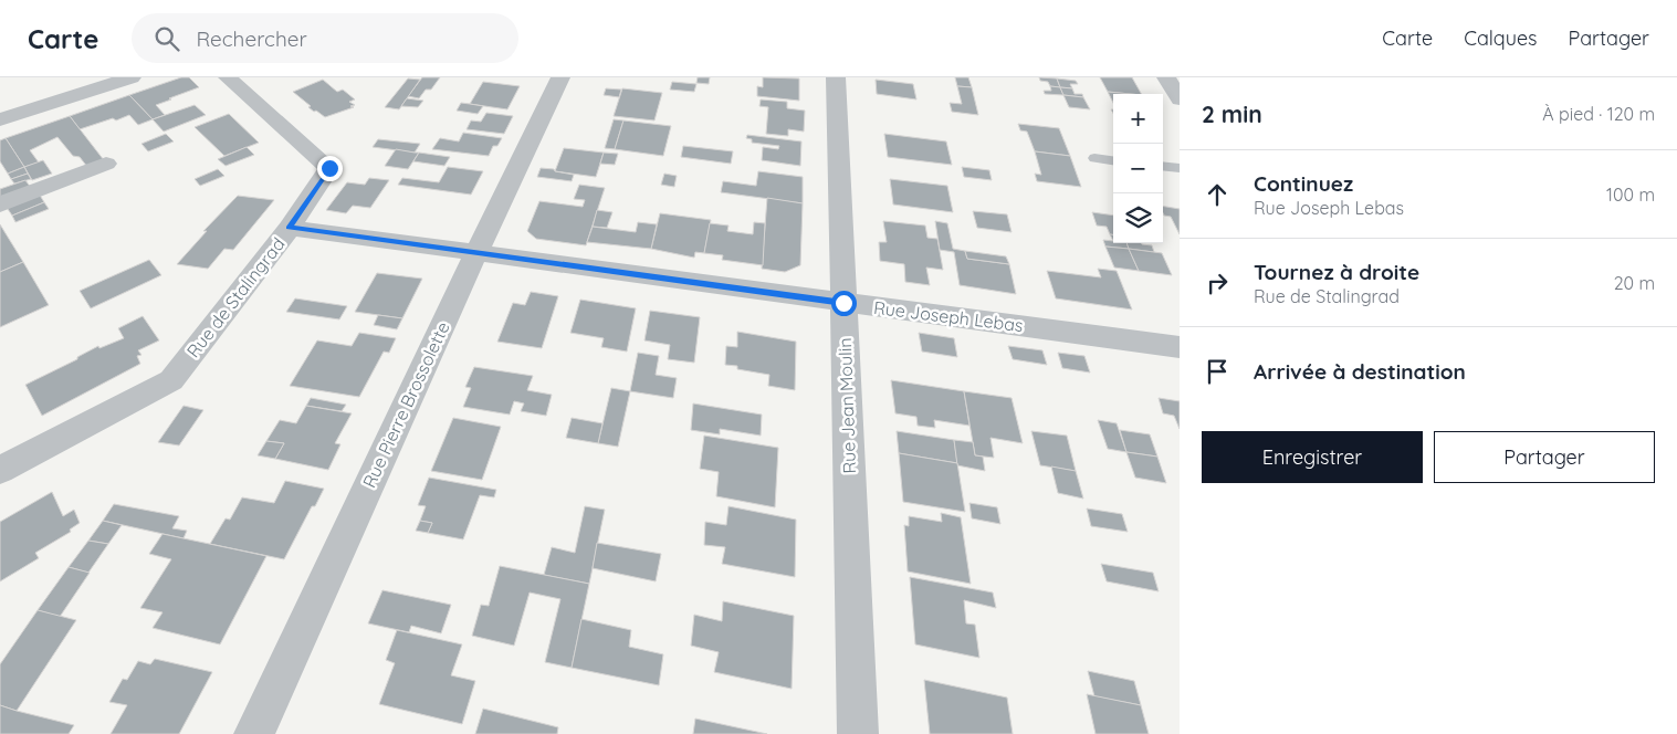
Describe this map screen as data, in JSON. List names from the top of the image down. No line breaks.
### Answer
{"streets":{"street":["Rue de Stalingrad","Rue Joseph Lebas","Rue Pierre Brossolette","Rue Jean Moulin"]},"crossings":[["Rue de Stalingrad","Rue Joseph Lebas"],["Rue Joseph Lebas","Rue Pierre Brossolette"],["Rue Joseph Lebas","Rue Jean Moulin"]],"page":{"header":"Carte","search":"Rechercher","nav":["Carte","Calques","Partager"],"heading":["2 min","À pied · 120 m"],"map_buttons":["+","−"],"list":[["Continuez","Rue Joseph Lebas","100 m"],["Tournez à droite","Rue de Stalingrad","20 m"],"Arrivée à destination"],"buttons":["Enregistrer","Partager"]}}
